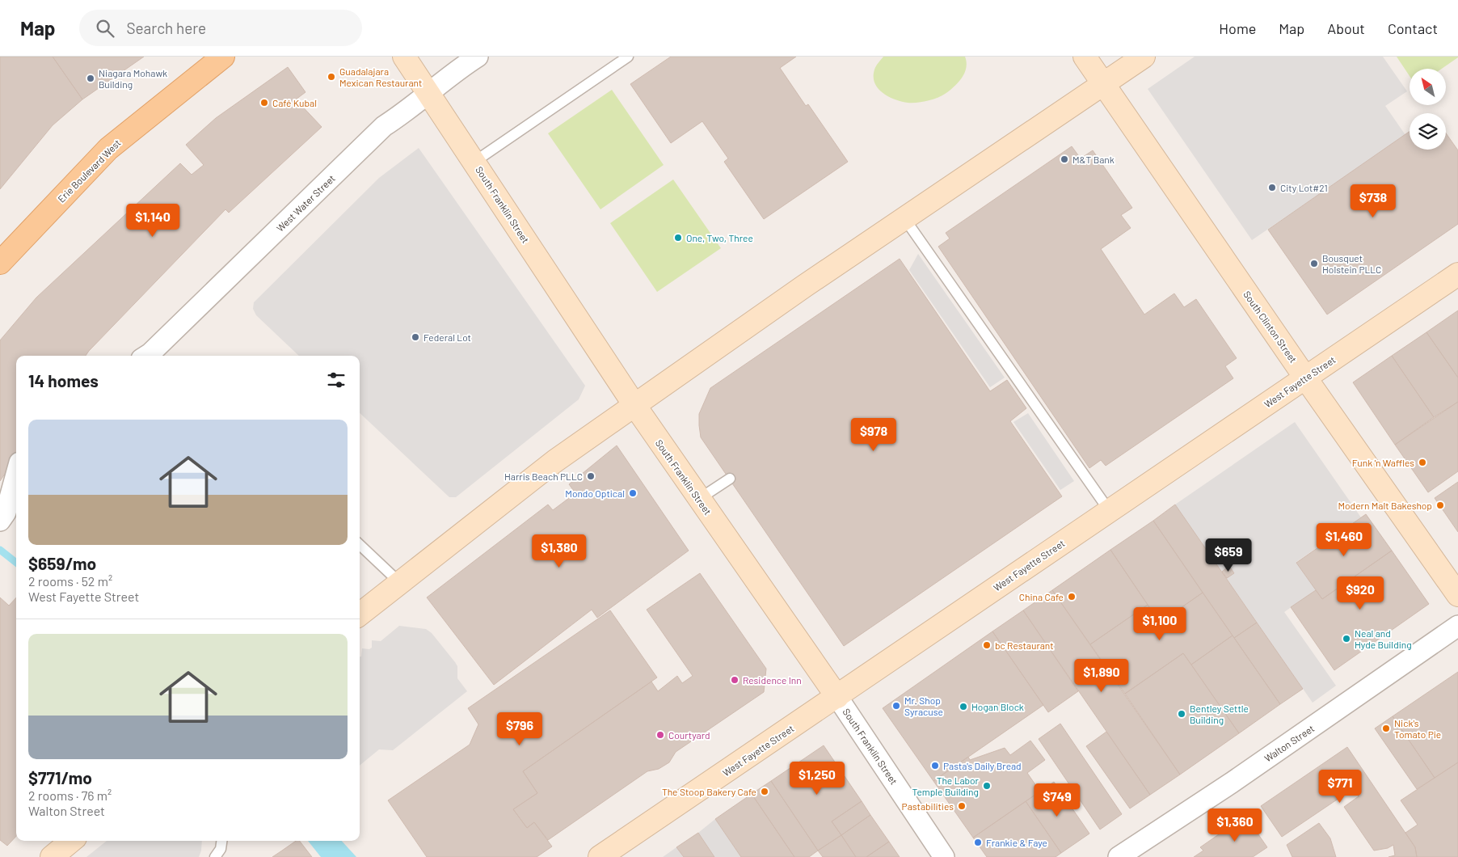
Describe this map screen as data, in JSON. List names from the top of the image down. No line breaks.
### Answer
{"streets":{"main road":["Erie Boulevard West"],"street":["West Water Street","South Franklin Street","South Clinton Street","West Fayette Street","Walton Street"]},"crossings":[["West Water Street","South Franklin Street"],["South Franklin Street","West Fayette Street"],["South Clinton Street","West Fayette Street"]],"places":["Guadalajara Mexican Restaurant","Niagara Mohawk Building","Café Kubal","M&T Bank","City Lot#21","One, Two, Three","Bousquet Holstein PLLC","Federal Lot","Funk 'n Waffles","Harris Beach PLLC","Mondo Optical","Modern Malt Bakeshop","China Cafe","Neal and Hyde Building","bc Restaurant","Residence Inn","Mr. Shop Syracuse","Hogan Block","Bentley Settle Building","Nick's Tomato Pie","Courtyard","Pasta's Daily Bread","The Labor Temple Building","The Stoop Bakery Cafe","Pastabilities","Frankie & Faye"],"north":"top left","page":{"header":"Map","search":"Search here","nav":["Home","Map","About","Contact"],"price":["$738","$1,140","$978","$1,460","$1,380","$659","$920","$1,100","$1,890","$796","$1,250","$771","$749","$1,360"],"heading":"14 homes","list":[{"name":"$659/mo","note":"2 rooms · 52 m² · West Fayette Street"},{"name":"$771/mo","note":"2 rooms · 76 m² · Walton Street"}]}}
